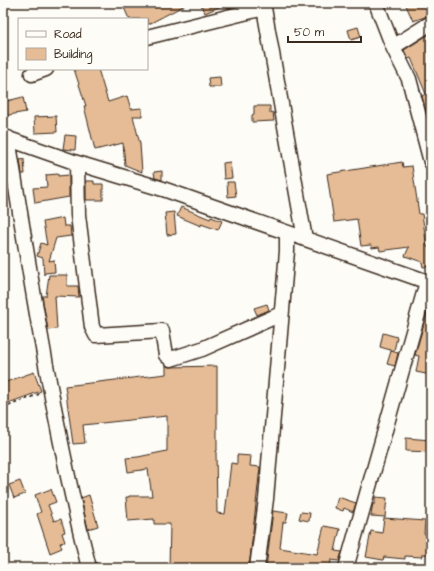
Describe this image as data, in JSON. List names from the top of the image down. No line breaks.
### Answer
{"legend":["Road","Building"],"scale_bar":"50 m"}
